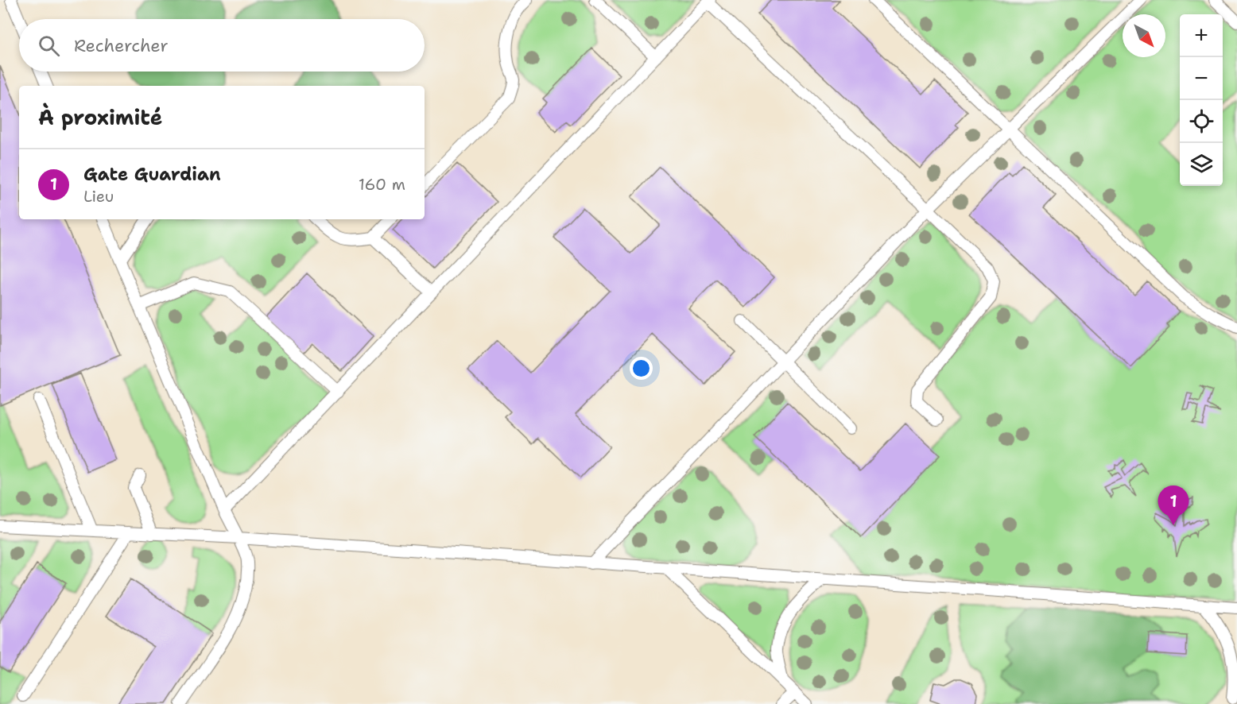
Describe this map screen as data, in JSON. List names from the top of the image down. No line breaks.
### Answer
{"north":"bottom right","page":{"map_buttons":["+","−"],"search":"Rechercher","heading":"À proximité","list":[{"mark":"1","name":"Gate Guardian","note":"Lieu","value":"160 m"}],"pins":"1"}}
